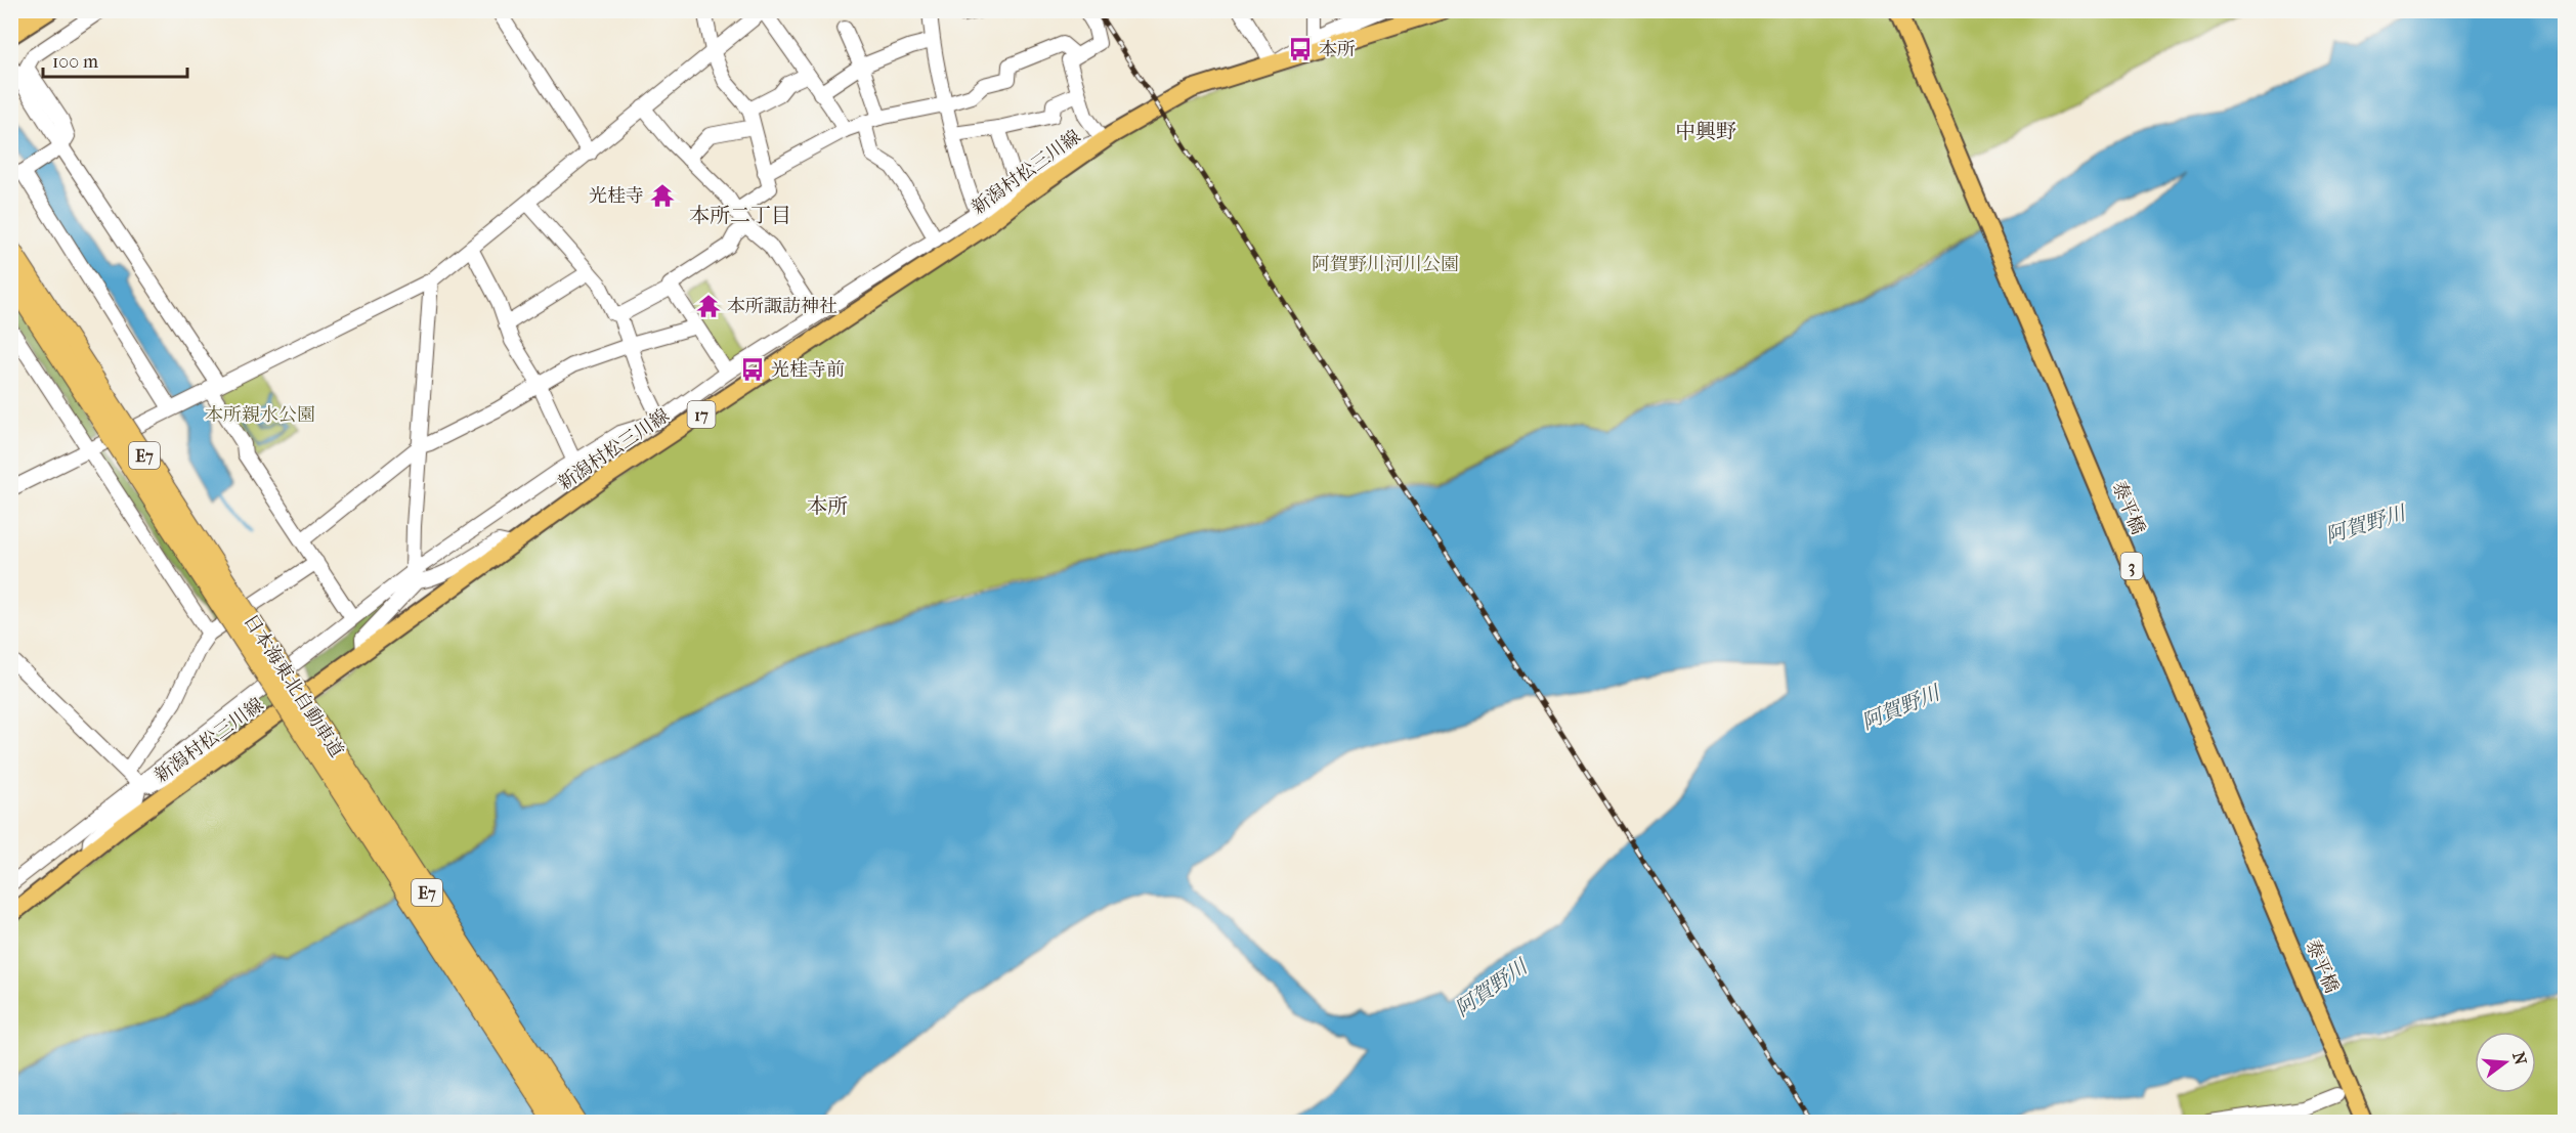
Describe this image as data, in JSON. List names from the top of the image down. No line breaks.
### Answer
{"streets":{"highway":["E7","日本海東北自動車道"],"main road":["新潟村松三川線","17","泰平橋","3"]},"districts":["中興野","本所二丁目","本所"],"water":["阿賀野川"],"parks":["阿賀野川河川公園","本所親水公園"],"places":{"bus stop":["本所","光桂寺前"],"temple":["光桂寺","本所諏訪神社"]},"scale_bar":"100 m","north":"right"}
